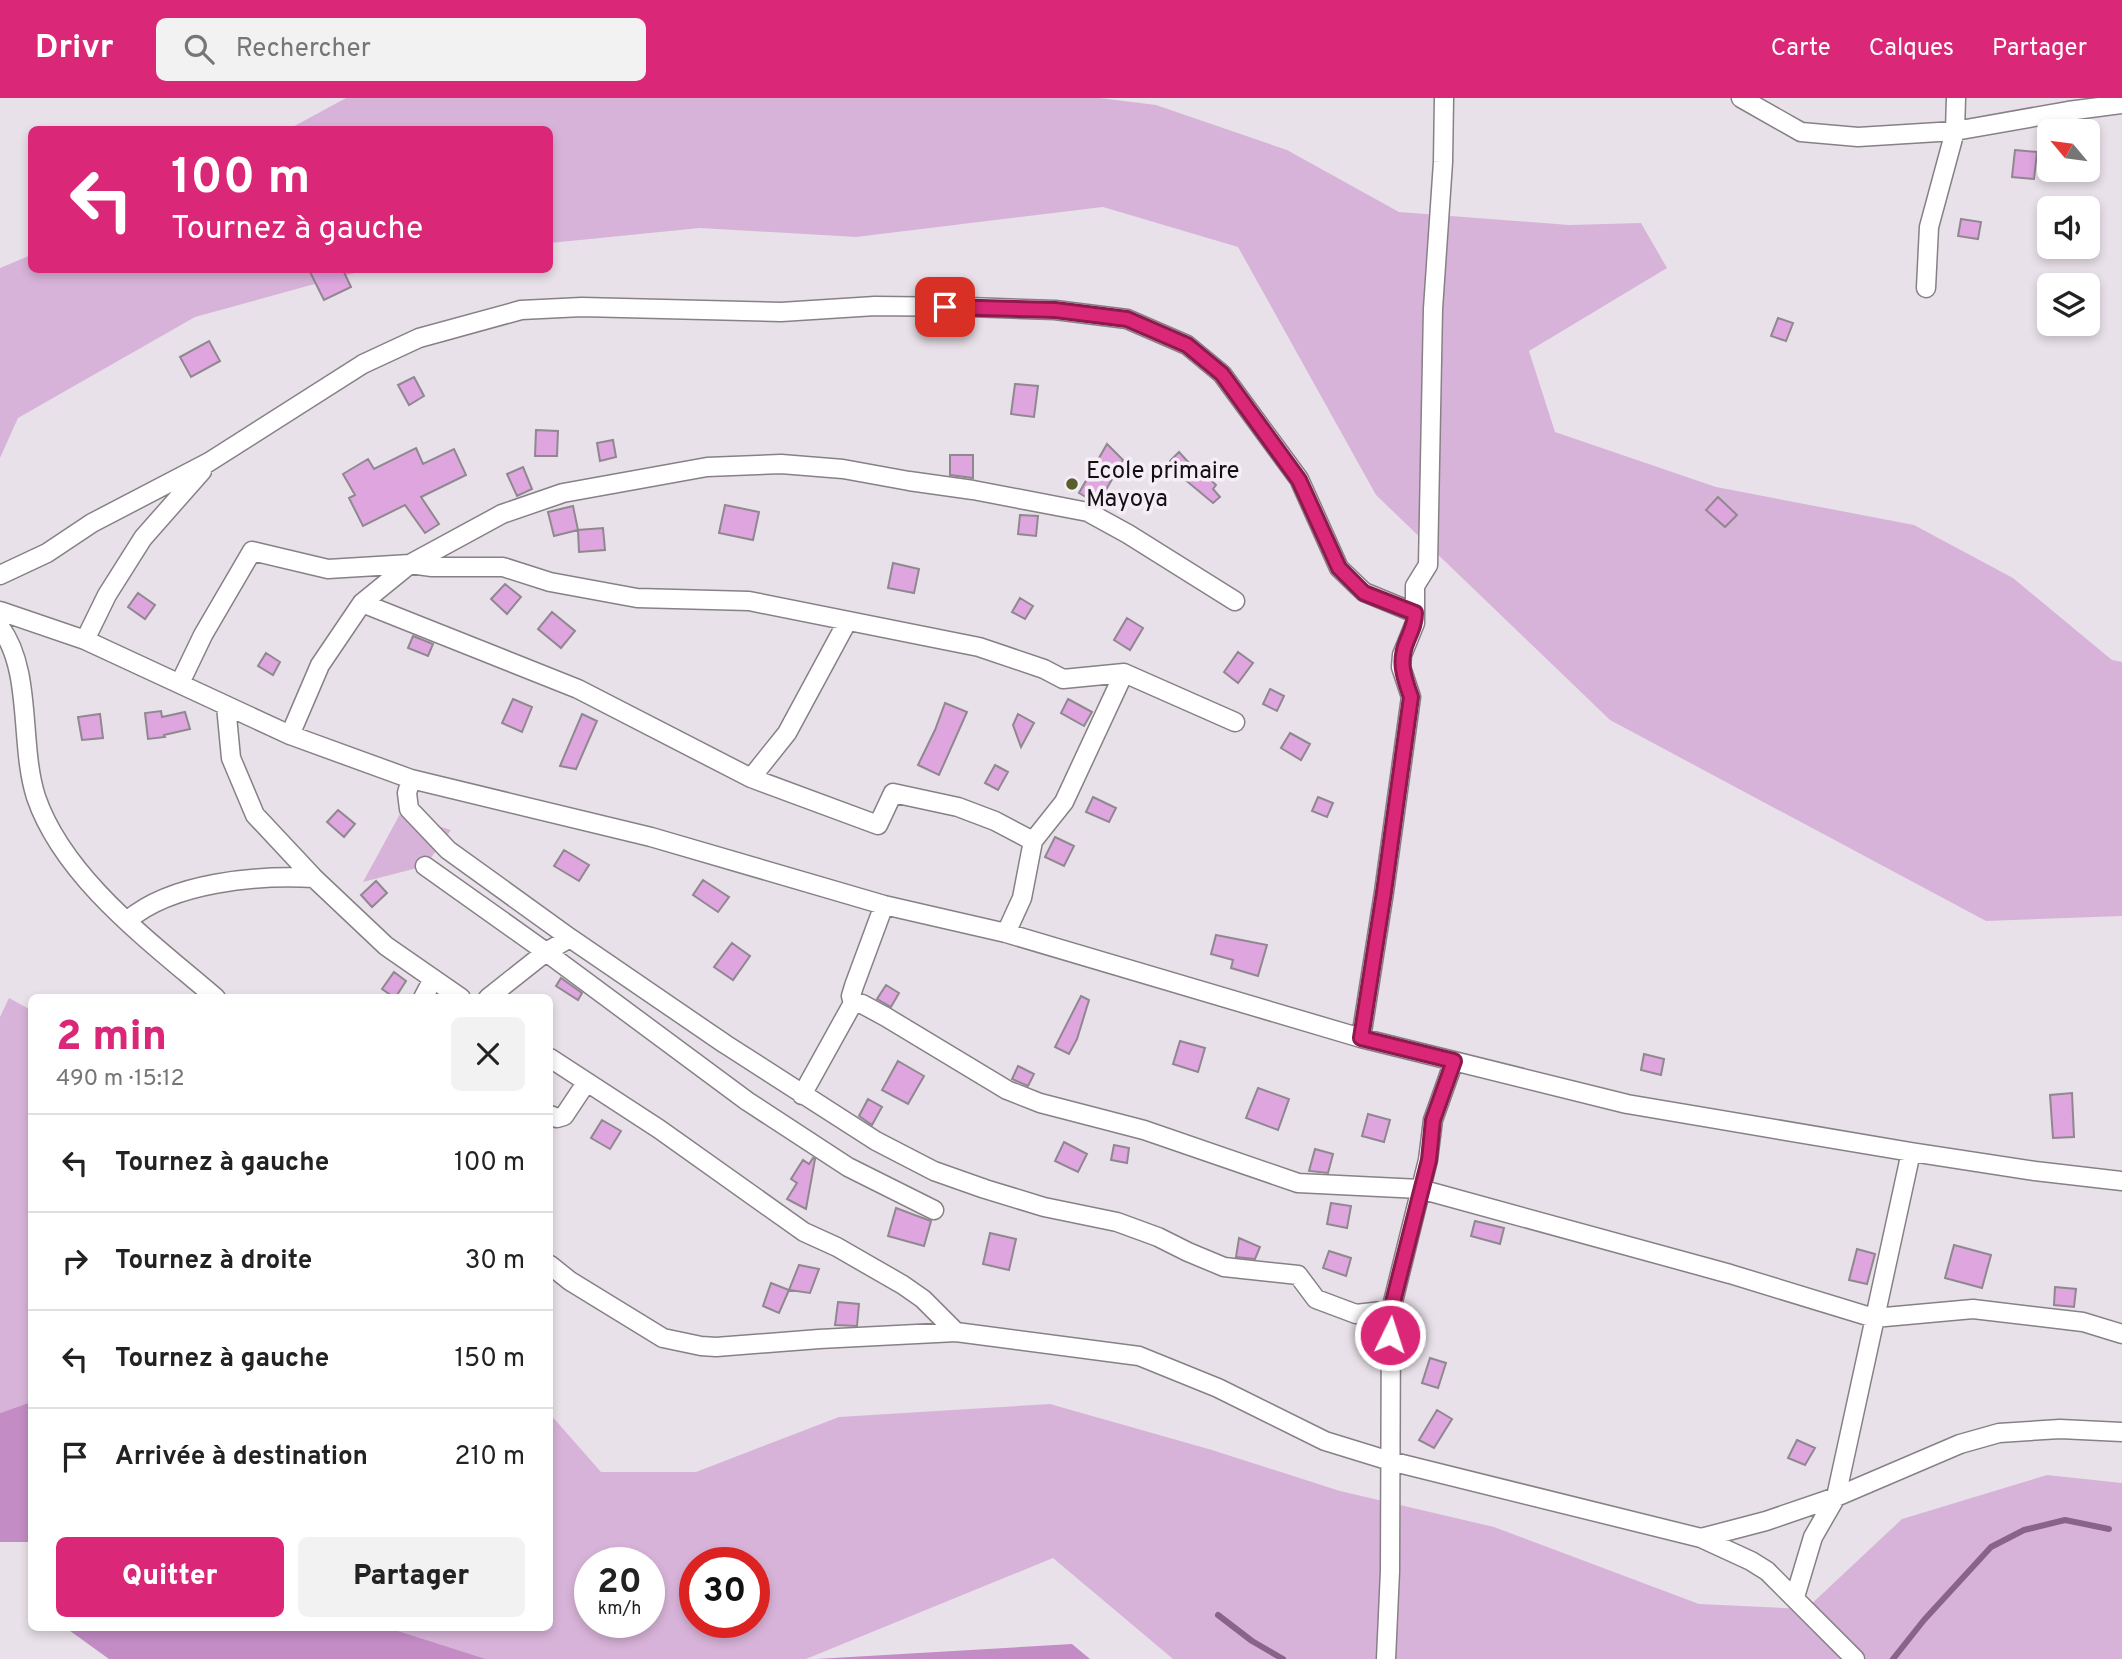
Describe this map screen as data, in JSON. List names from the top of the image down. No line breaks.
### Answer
{"places":["Ecole primaire Mayoya"],"north":"top left","page":{"header":"Drivr","search":"Rechercher","nav":["Carte","Calques","Partager"],"turn":["100 m","Tournez à gauche"],"heading":["2 min","490 m · 15:12"],"list":[{"name":"Tournez à gauche","value":"100 m"},{"name":"Tournez à droite","value":"30 m"},{"name":"Tournez à gauche","value":"150 m"},{"name":"Arrivée à destination","value":"210 m"}],"buttons":["Quitter","Partager"],"speed":"20 km/h","limit":"30"}}
